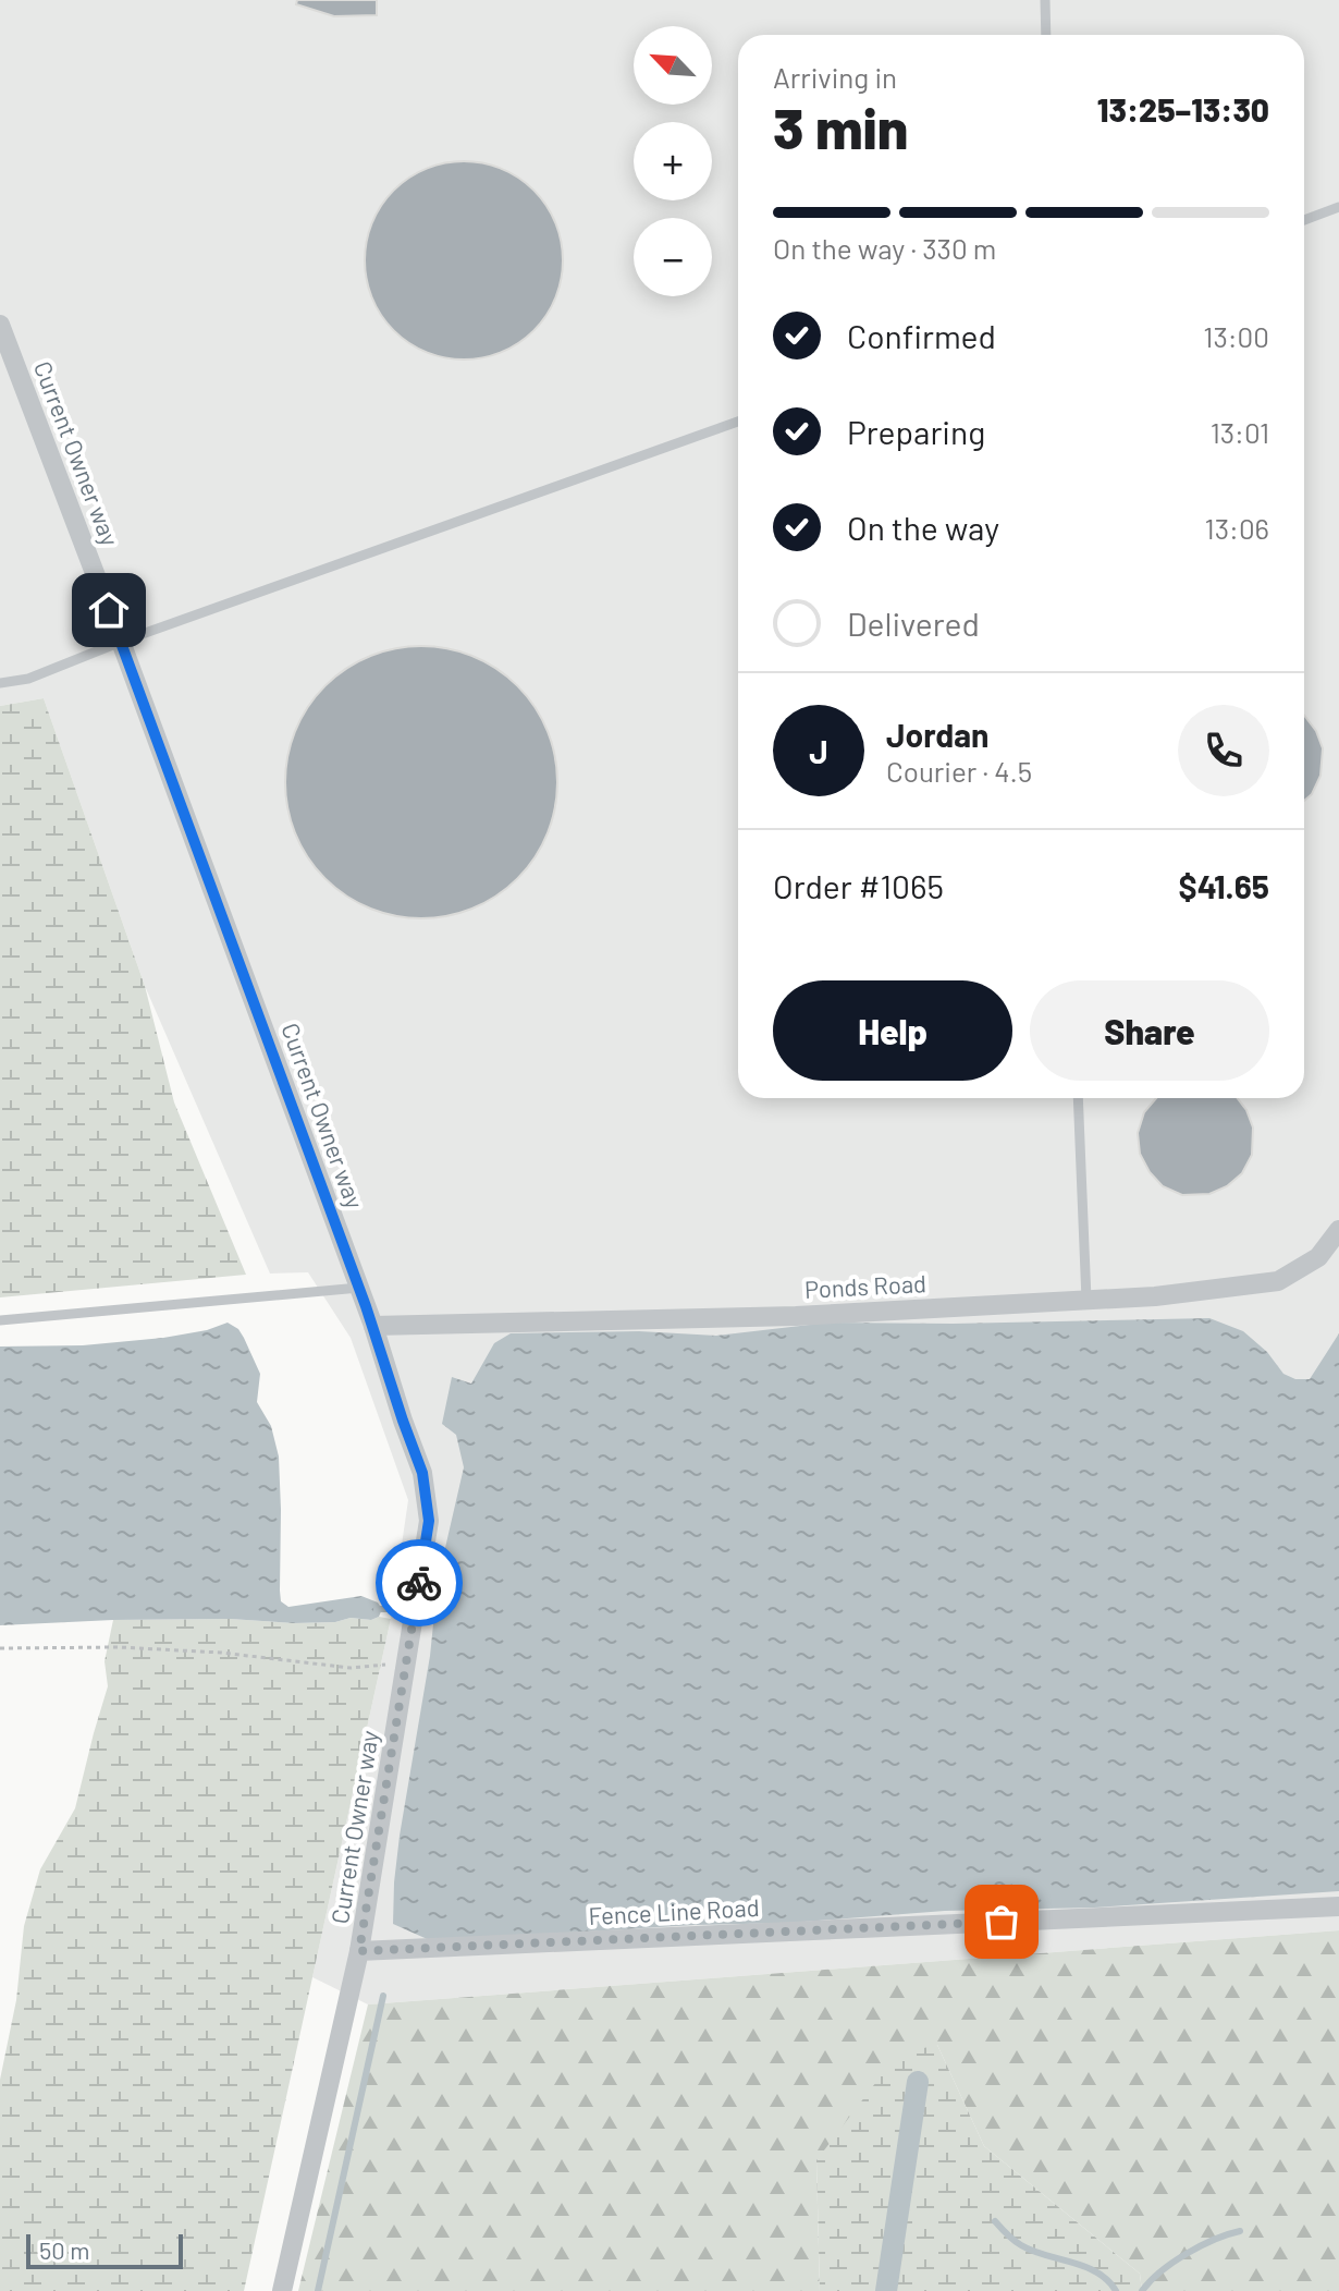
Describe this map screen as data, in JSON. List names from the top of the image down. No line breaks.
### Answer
{"streets":{"street":["Current Owner way","Ponds Road","Fence Line Road"]},"crossings":[["Current Owner way","Ponds Road"],["Current Owner way","Fence Line Road"]],"scale_bar":"50 m","north":"top left","page":{"map_buttons":["+","−"],"heading":["3 min","Arriving in","13:25–13:30"],"panel":["Jordan","Courier · 4.5","Order #1065","$41.65"],"bar":"On the way · 330 m","list":[["Confirmed","13:00"],["Preparing","13:01"],["On the way","13:06"],"Delivered"],"round":"J","buttons":["Help","Share"],"scale":"50 m"}}
